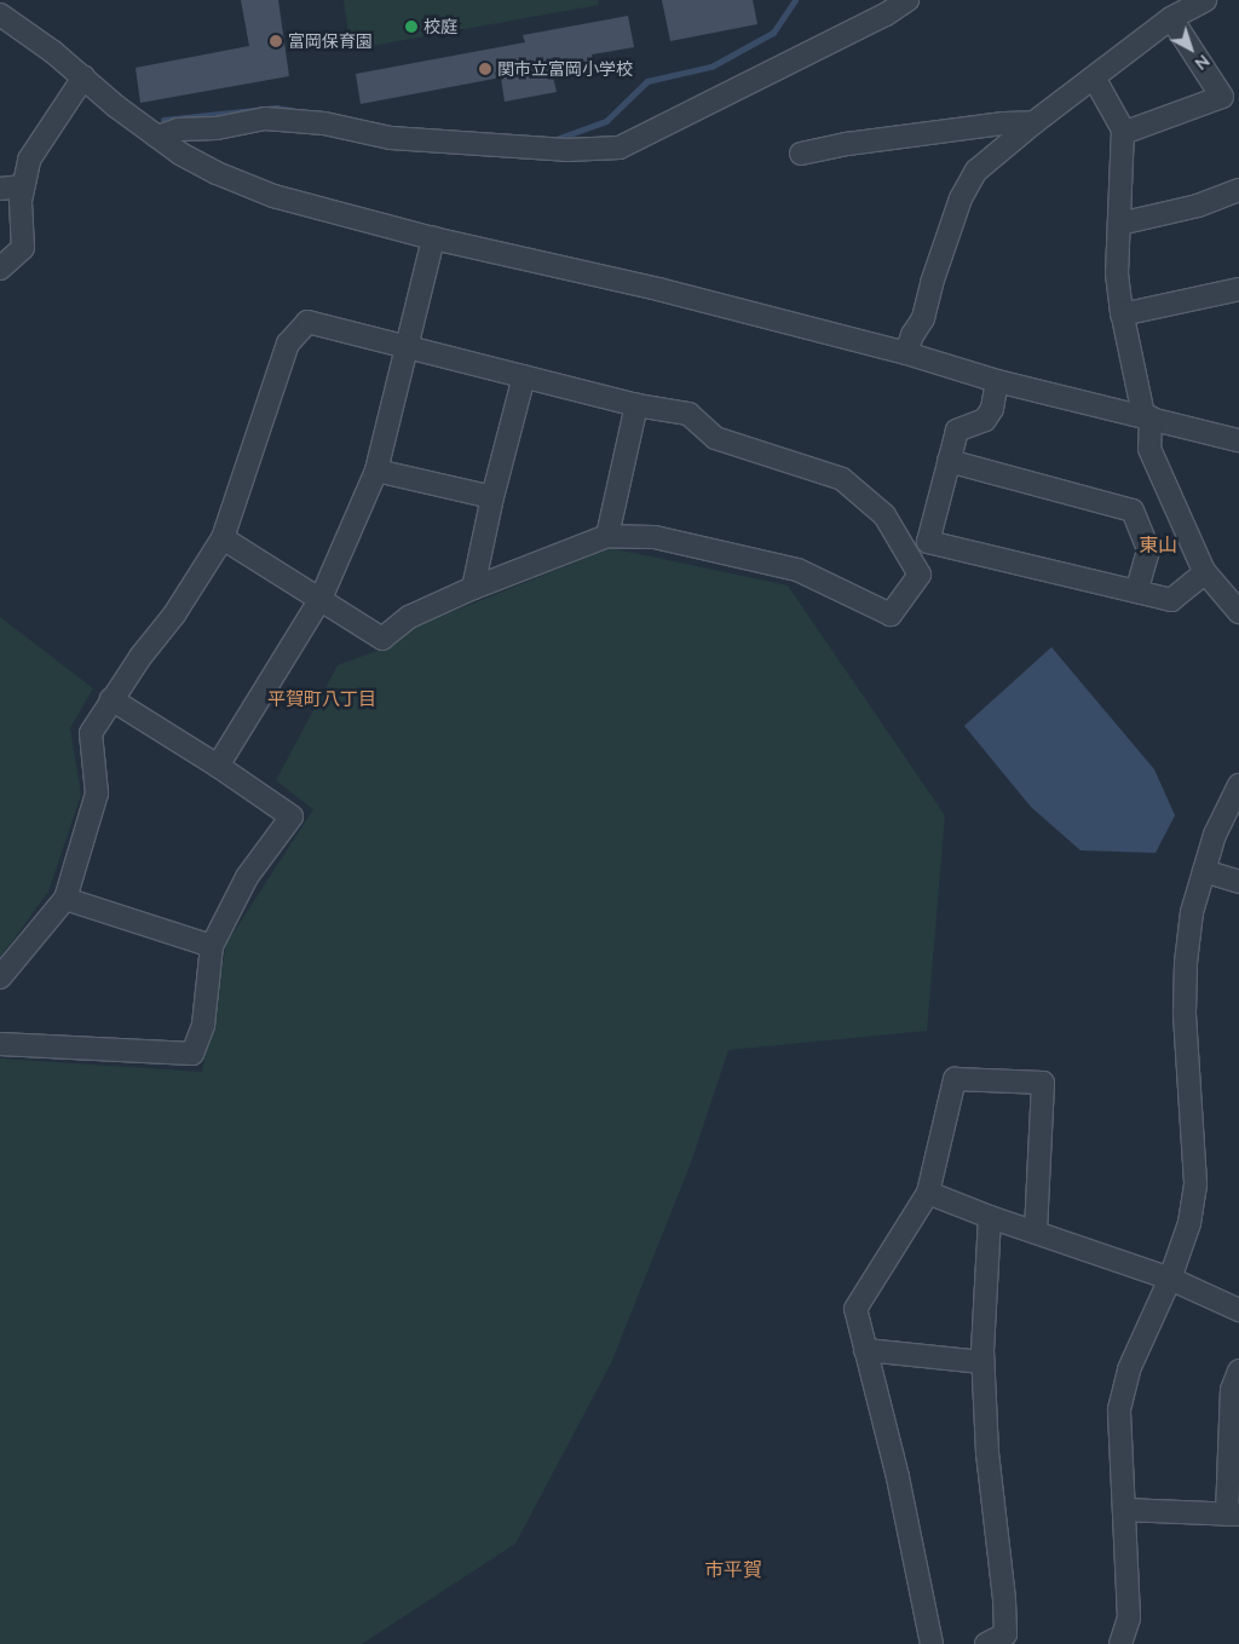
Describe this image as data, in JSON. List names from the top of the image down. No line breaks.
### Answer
{"districts":["東山","平賀町八丁目","市平賀"],"places":["校庭","富岡保育園","関市立富岡小学校"],"north":"bottom right"}
